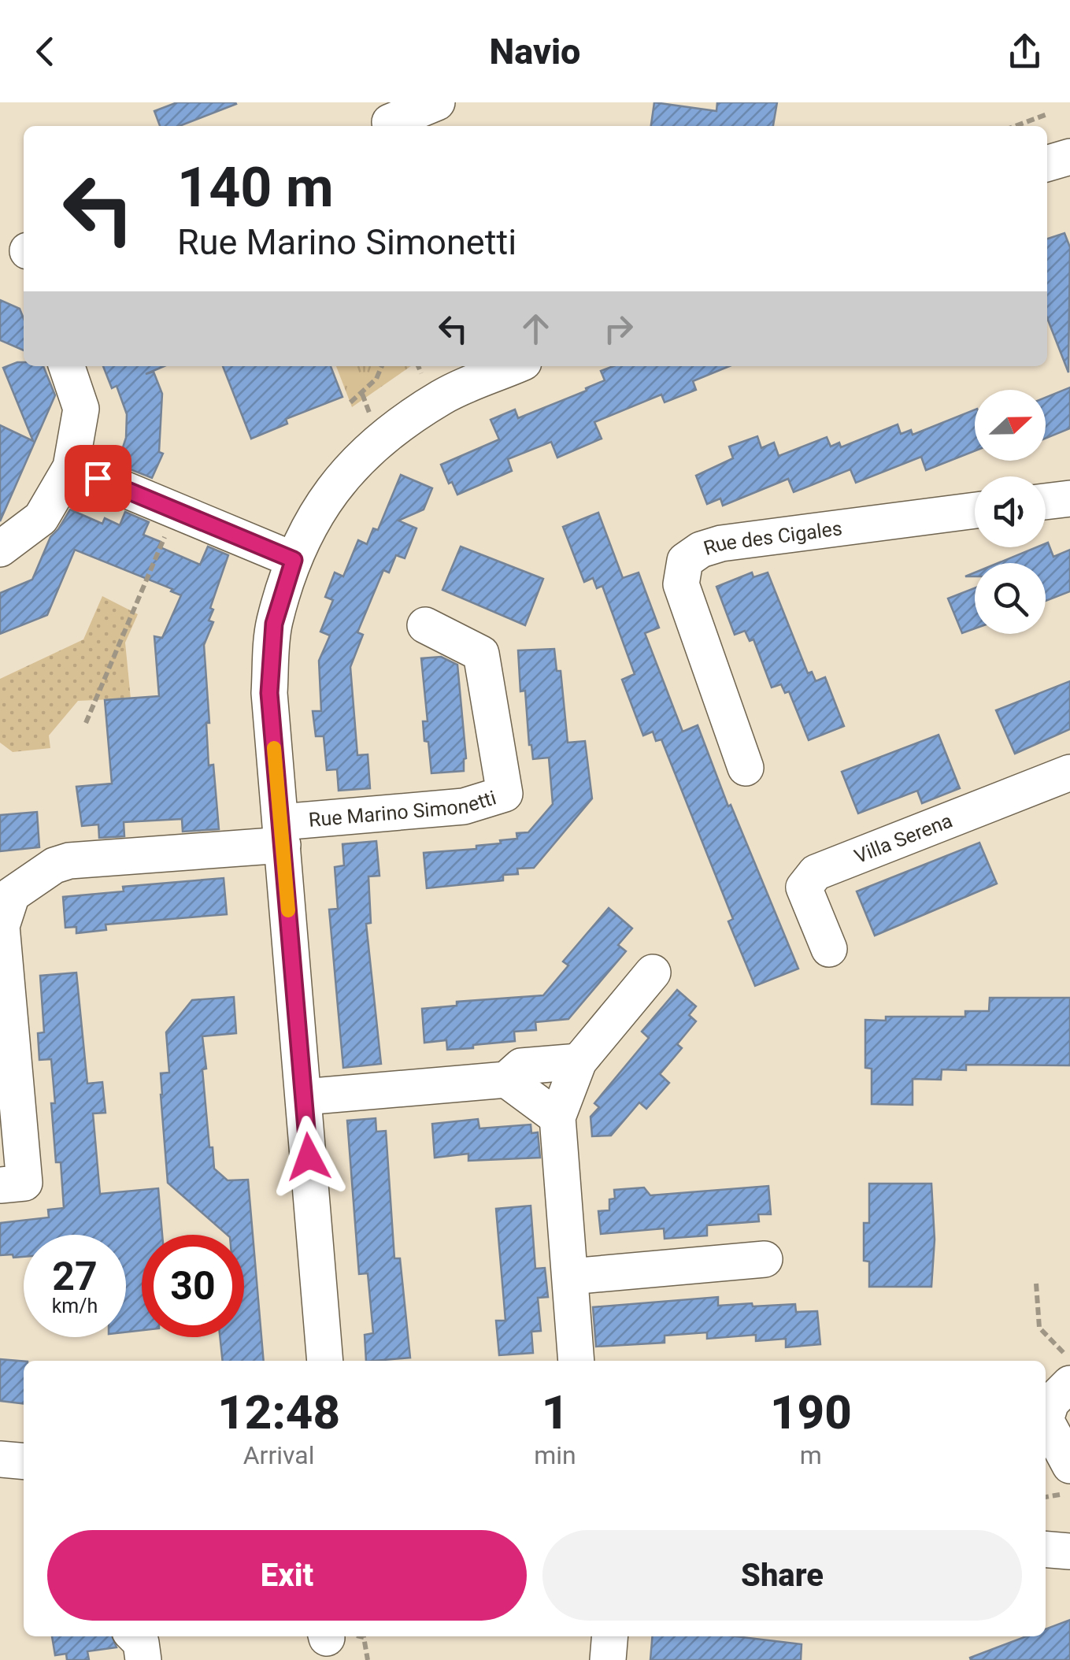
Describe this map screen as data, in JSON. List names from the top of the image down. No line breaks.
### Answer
{"streets":{"street":["Rue des Cigales","Rue Marino Simonetti","Villa Serena"]},"north":"right","page":{"header":"Navio","turn":["140 m","Rue Marino Simonetti"],"speed":"27 km/h","limit":"30","eta":["12:48","Arrival","1","min","190","m"],"buttons":["Exit","Share"]}}
